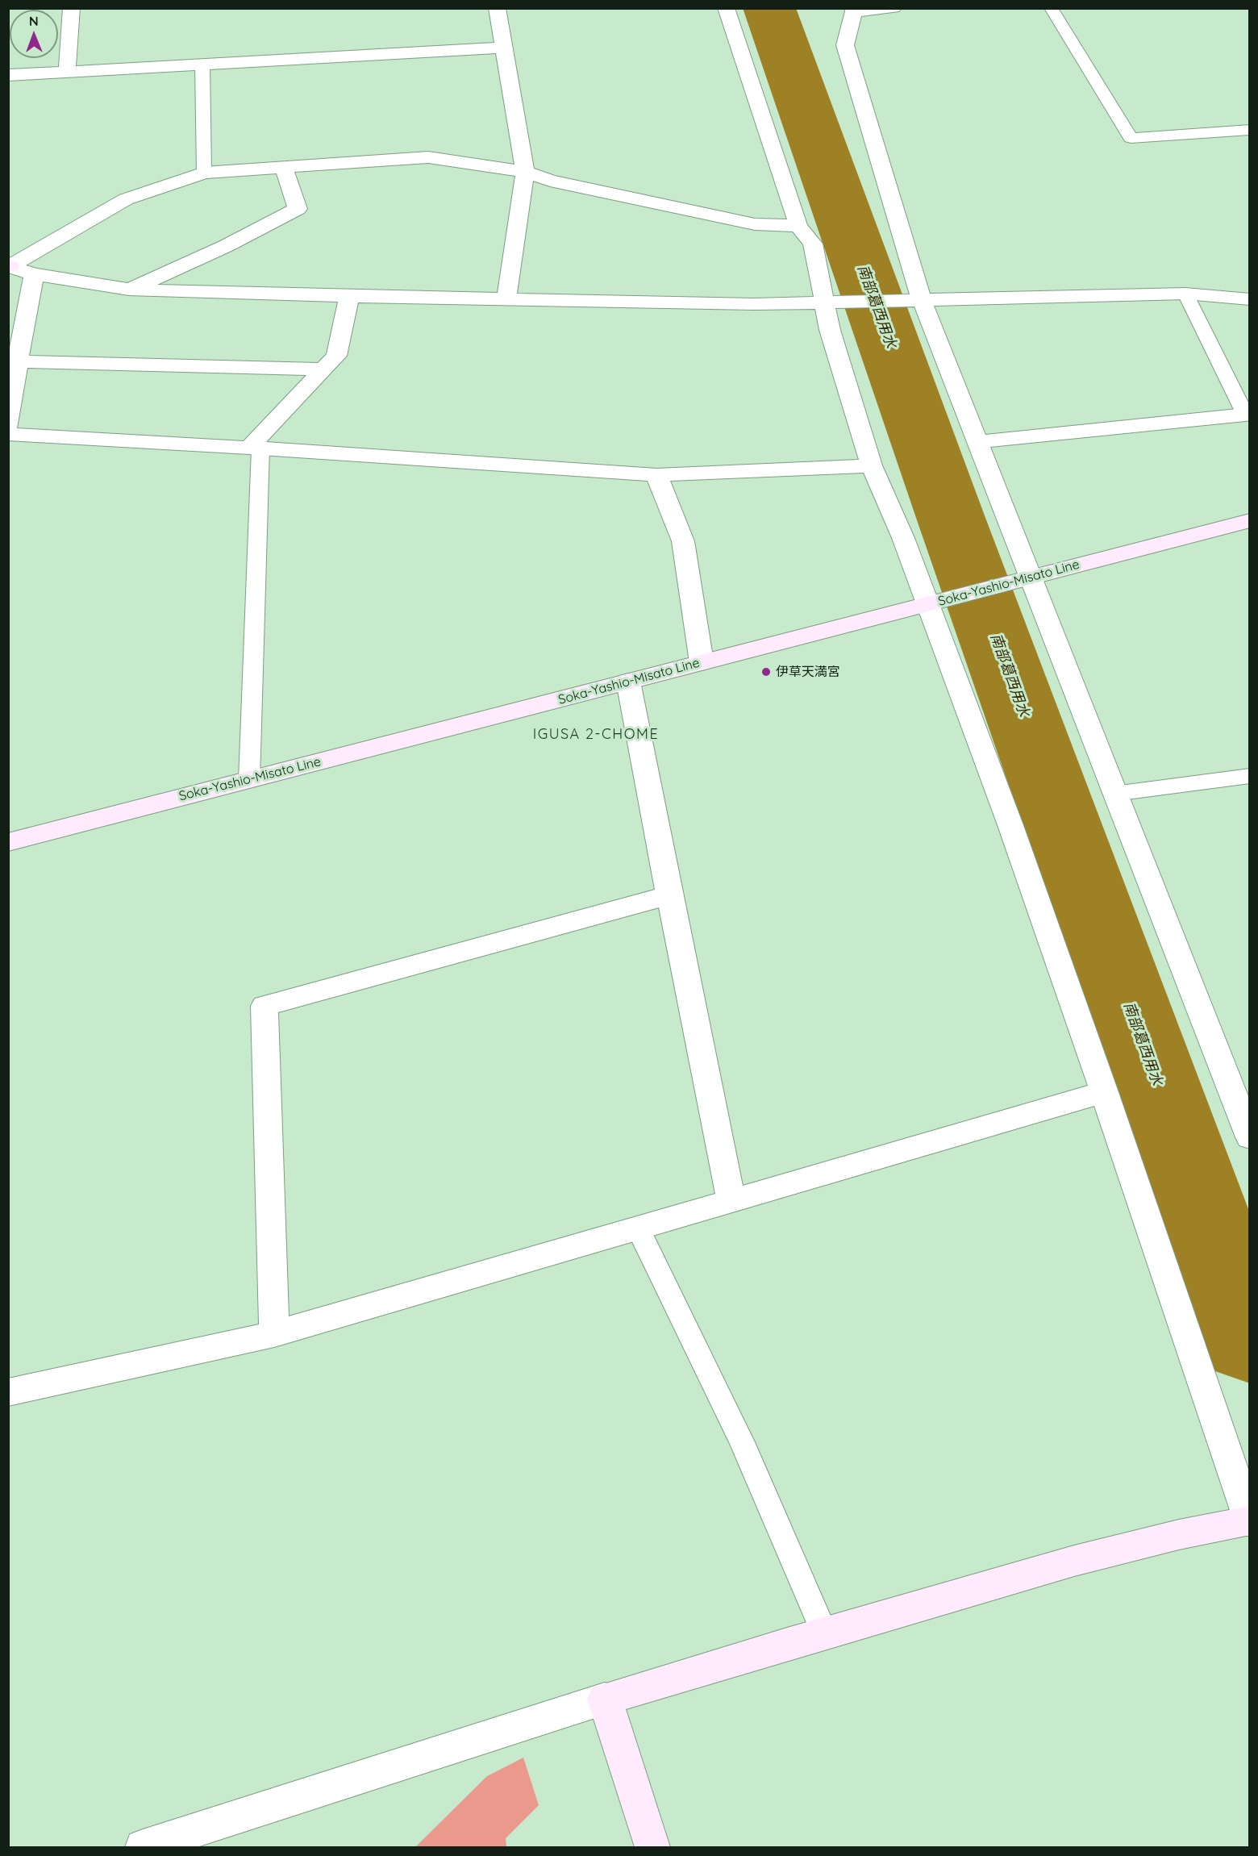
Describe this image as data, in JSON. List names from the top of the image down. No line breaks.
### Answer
{"streets":{"main road":["Soka-Yashio-Misato Line"]},"districts":["IGUSA 2-CHOME"],"water":["南部葛西用水"],"places":["伊草天満宮"],"north":"top"}
